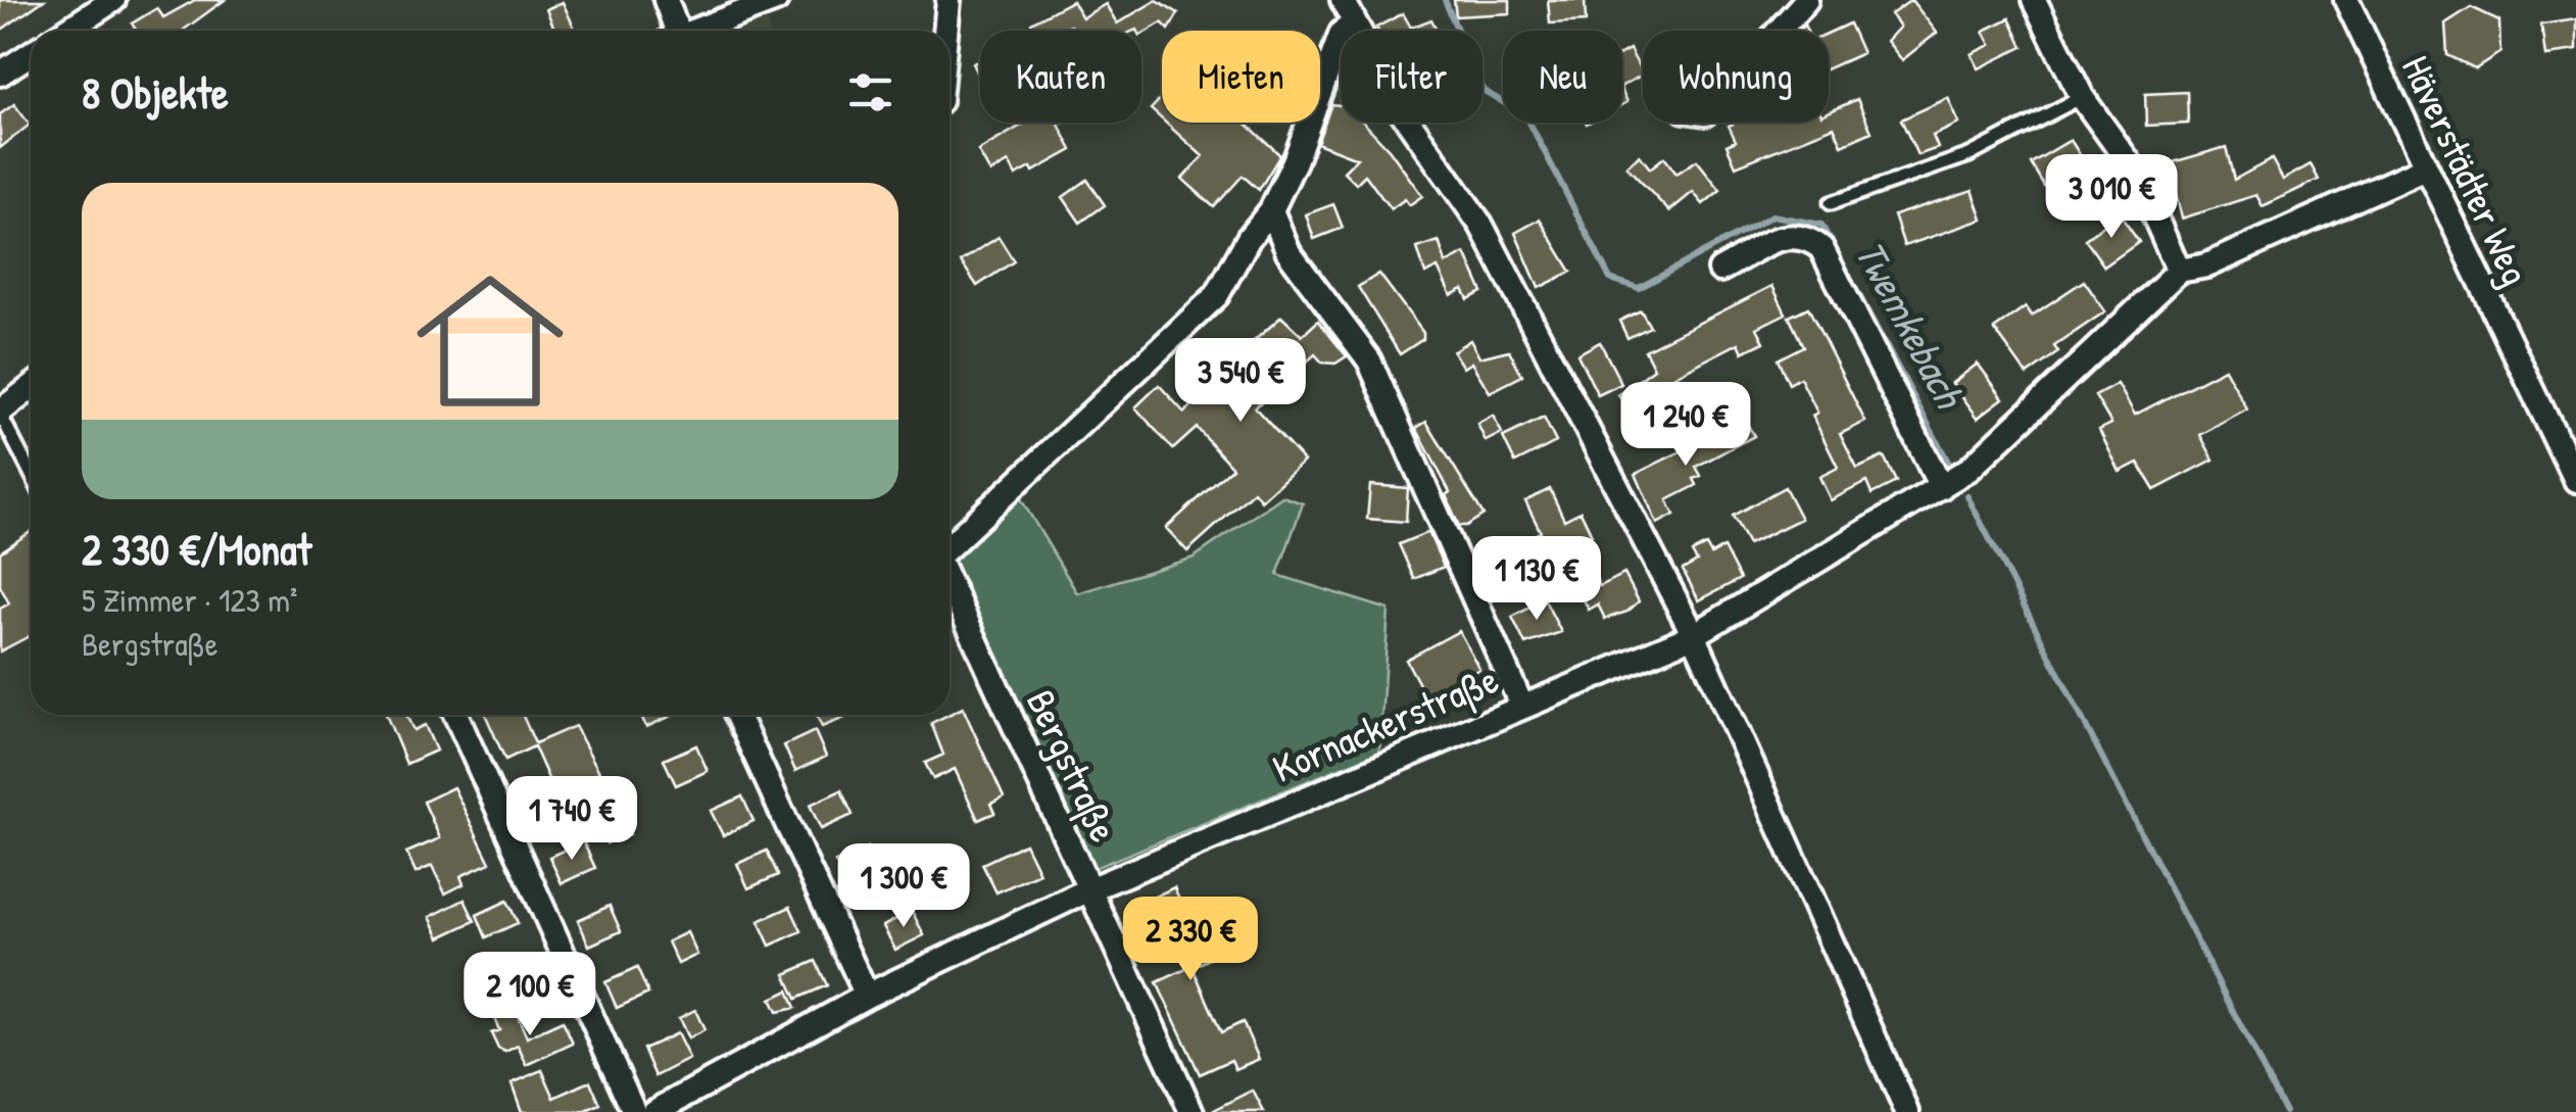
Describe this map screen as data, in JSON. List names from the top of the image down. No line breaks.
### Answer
{"streets":{"street":["Häverstädter Weg","Kornackerstraße","Bergstraße"]},"crossings":[["Häverstädter Weg","Kornackerstraße"],["Kornackerstraße","Bergstraße"]],"water":["Twemkebach"],"page":{"chip":["Kaufen","Mieten","Filter","Neu","Wohnung"],"heading":"8 Objekte","list":[{"name":"2 330 €/Monat","note":"5 Zimmer · 123 m² · Bergstraße"}],"price":["3 010 €","3 540 €","1 240 €","1 130 €","1 740 €","1 300 €","2 330 €","2 100 €"]}}
